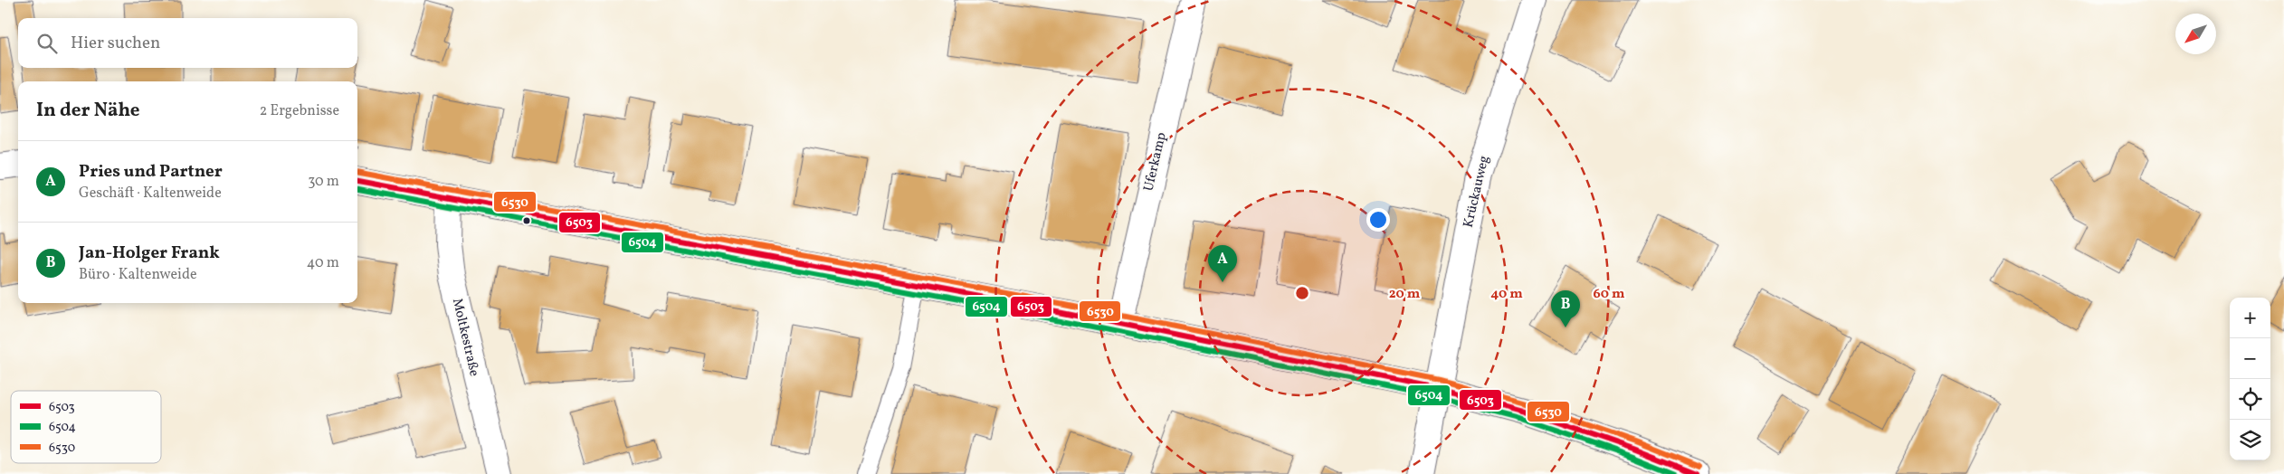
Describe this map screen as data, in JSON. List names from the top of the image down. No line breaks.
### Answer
{"streets":{"main road":["Uferkamp","Krückauweg","Moltkestraße"]},"lines":["transit line 6530","transit line 6503","transit line 6504"],"legend":["6503","6504","6530"],"north":"bottom left","page":{"search":"Hier suchen","heading":["In der Nähe","2 Ergebnisse"],"list":[{"mark":"A","name":"Pries und Partner","note":"Geschäft · Kaltenweide","value":"30 m"},{"mark":"B","name":"Jan-Holger Frank","note":"Büro · Kaltenweide","value":"40 m"}],"pins":["A","B"],"map_buttons":["+","−"]},"rings":["20 m","40 m","60 m"]}
